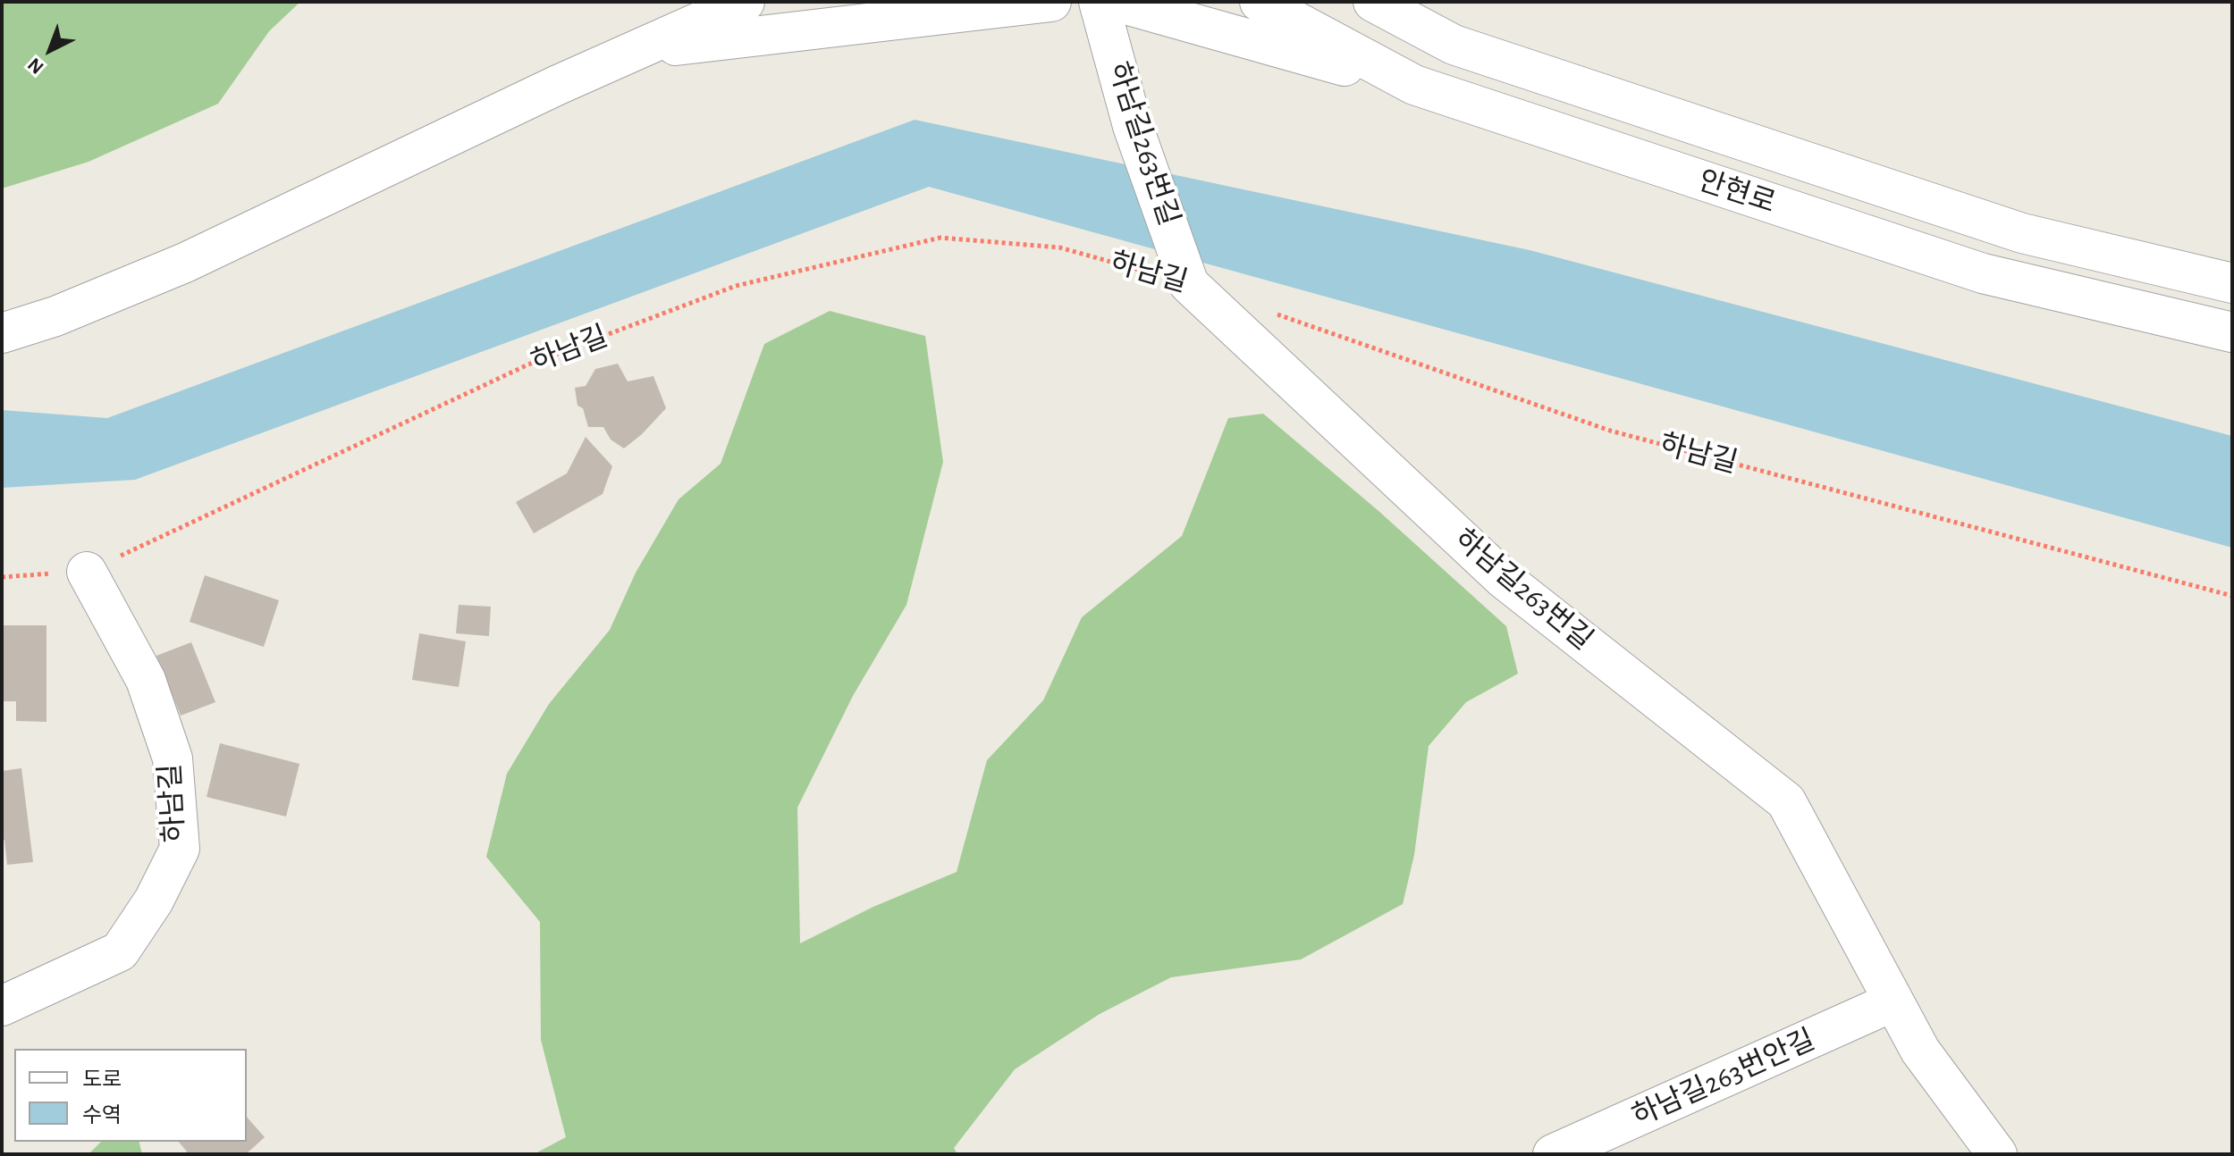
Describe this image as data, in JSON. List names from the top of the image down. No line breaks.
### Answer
{"streets":{"street":["하남길263번길","안현로","하남길","하남길263번안길"]},"crossings":[["하남길263번길","하남길"],["하남길263번길","하남길263번안길"]],"legend":["도로","수역"],"north":"bottom left"}
